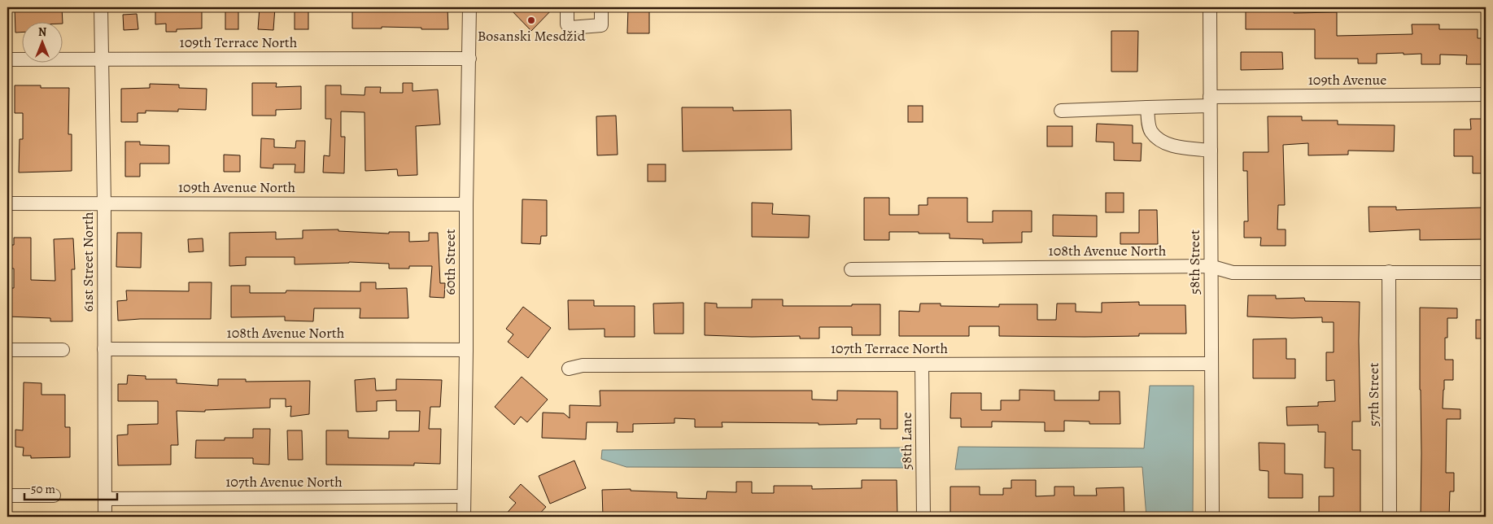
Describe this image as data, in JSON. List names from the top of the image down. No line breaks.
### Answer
{"streets":{"street":["109th Terrace North","109th Avenue","109th Avenue North","108th Avenue North","61st Street North","60th Street","58th Street","107th Terrace North","57th Street","58th Lane","107th Avenue North"]},"crossings":[["109th Terrace North","61st Street North"],["109th Terrace North","60th Street"],["109th Avenue","58th Street"],["109th Avenue North","61st Street North"],["109th Avenue North","60th Street"],["108th Avenue North","61st Street North"],["108th Avenue North","60th Street"],["108th Avenue North","58th Street"],["108th Avenue North","57th Street"],["61st Street North","107th Avenue North"],["60th Street","107th Avenue North"],["58th Street","107th Terrace North"],["107th Terrace North","58th Lane"]],"places":["Bosanski Mesdžid"],"scale_bar":"50 m","north":"top"}
